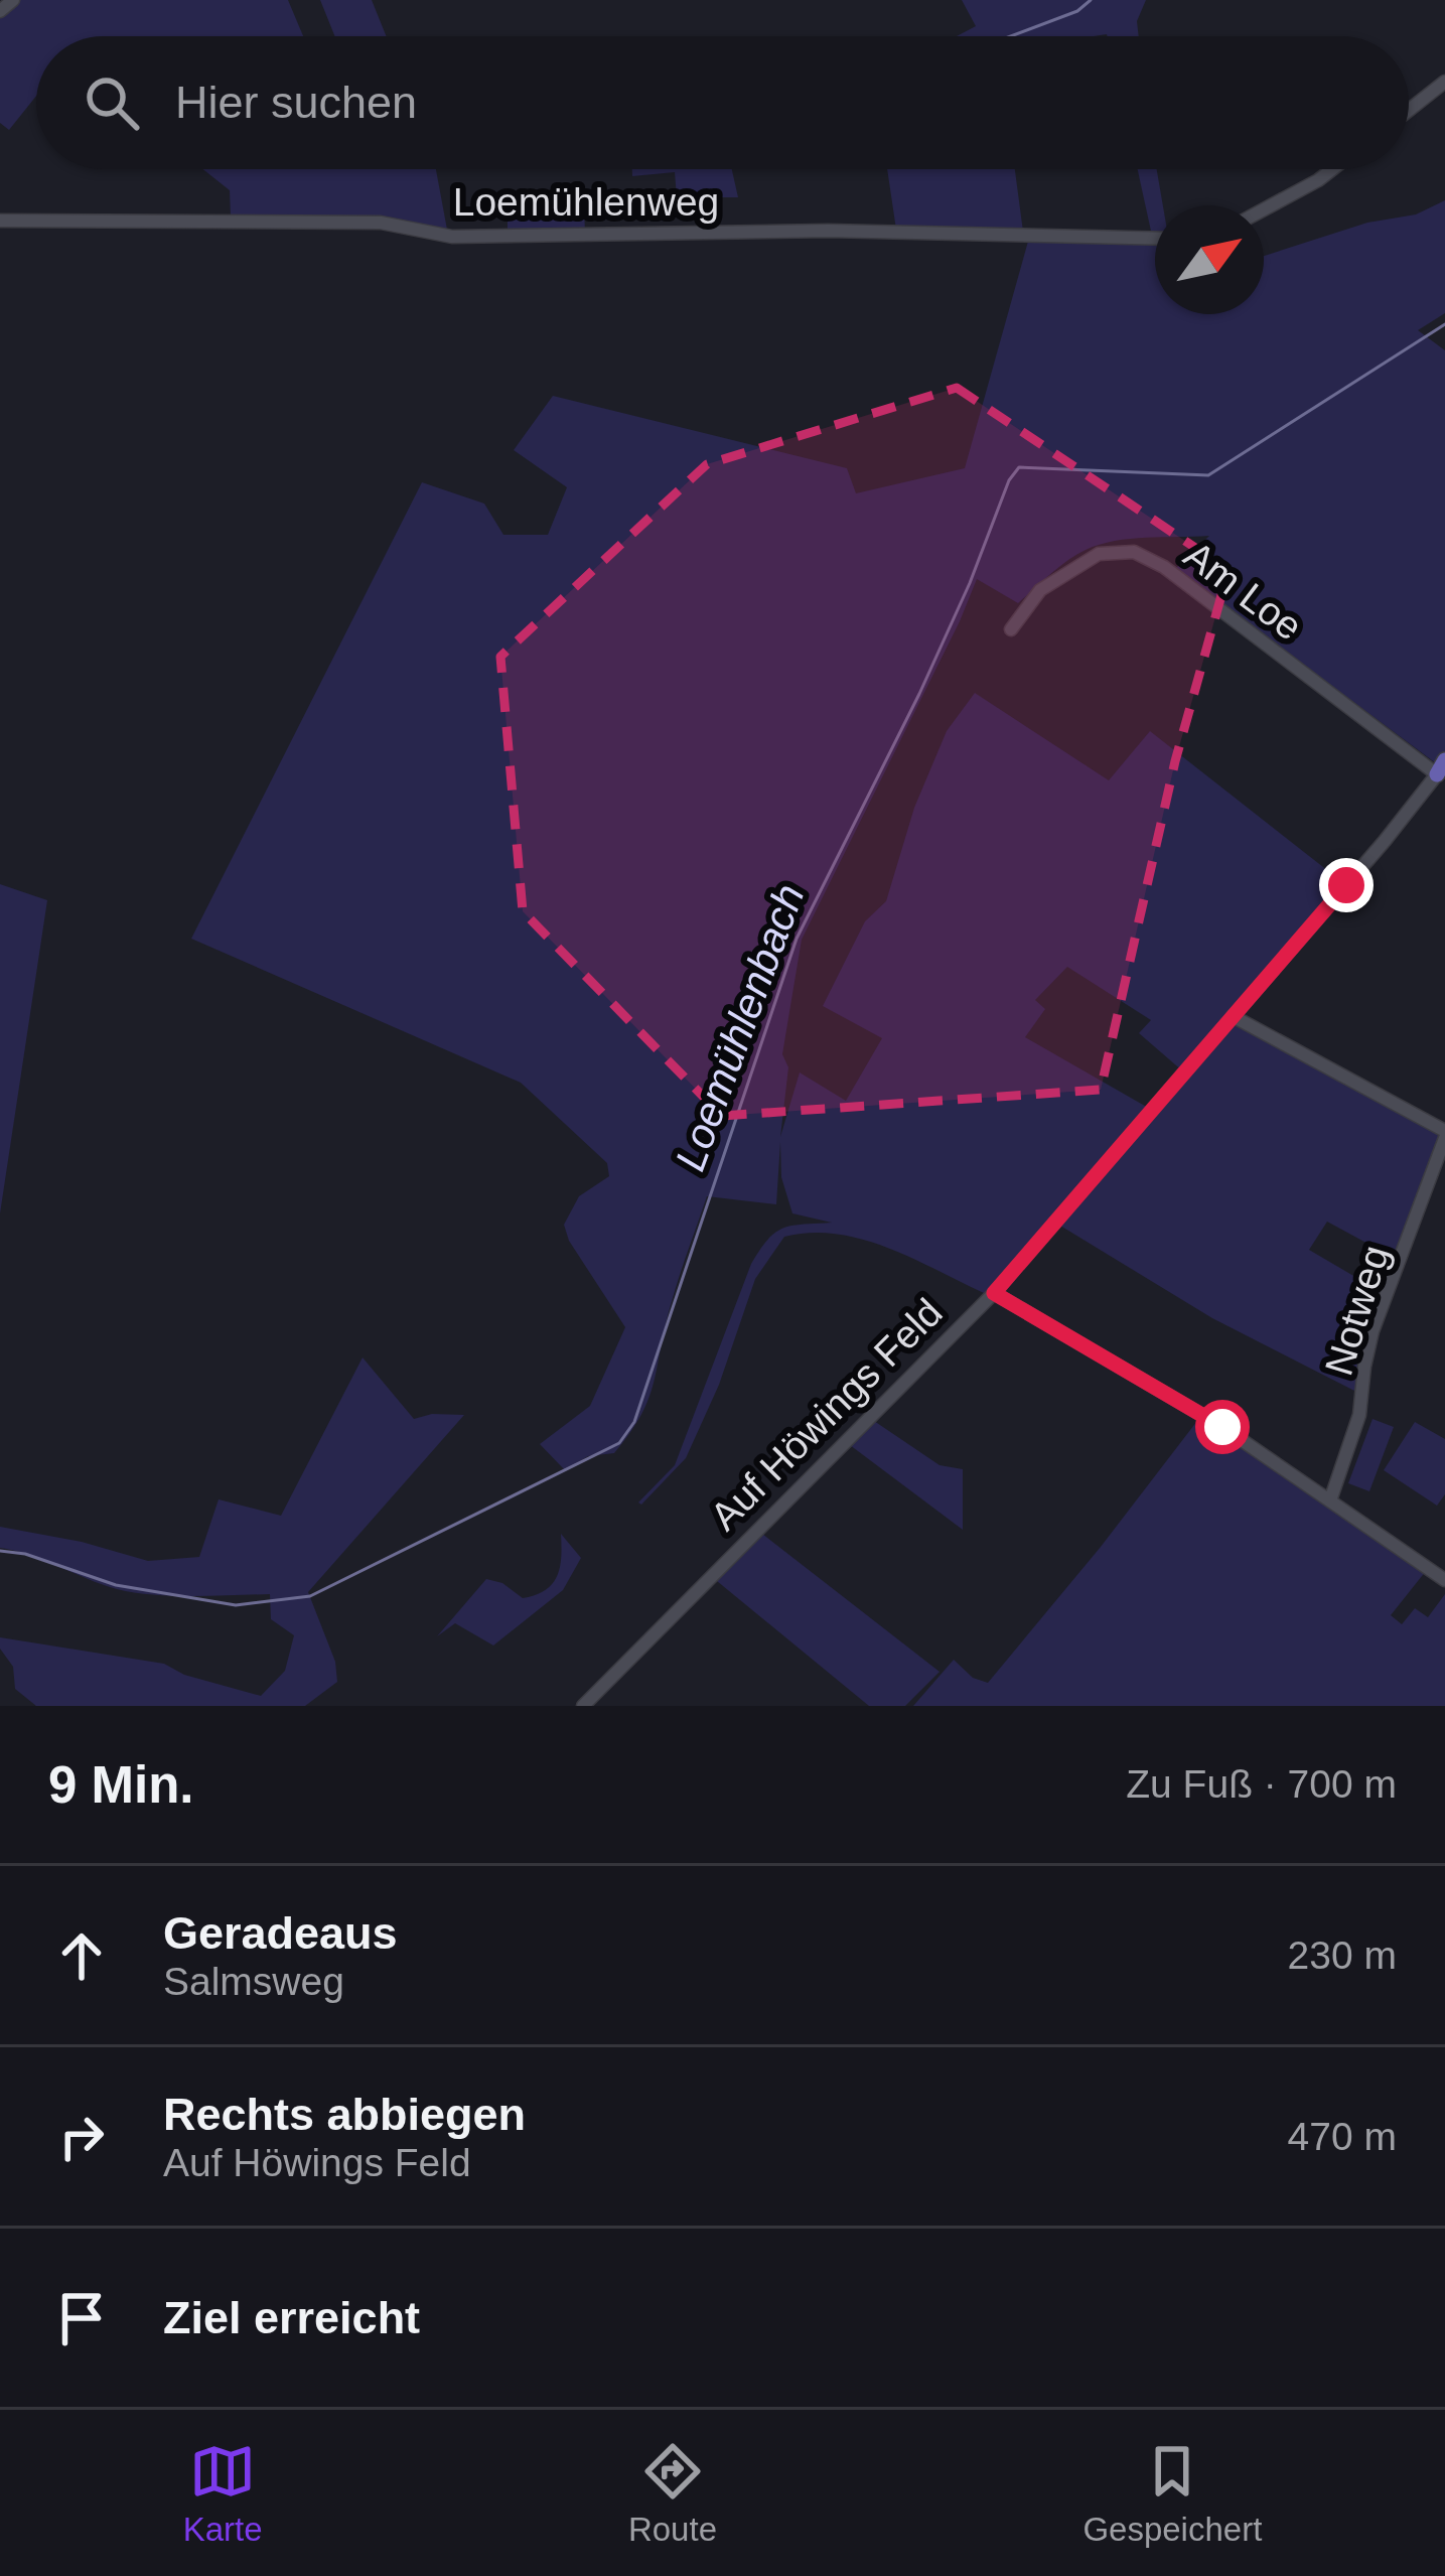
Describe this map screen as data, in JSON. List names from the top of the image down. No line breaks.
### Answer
{"streets":{"street":["Loemühlenweg","Am Loe","Notweg","Auf Höwings Feld"]},"crossings":[["Am Loe","Auf Höwings Feld"]],"water":["Loemühlenbach"],"north":"top right","page":{"search":"Hier suchen","heading":["9 Min.","Zu Fuß · 700 m"],"list":[["Geradeaus","Salmsweg","230 m"],["Rechts abbiegen","Auf Höwings Feld","470 m"],"Ziel erreicht"],"nav":["Karte","Route","Gespeichert"]}}
